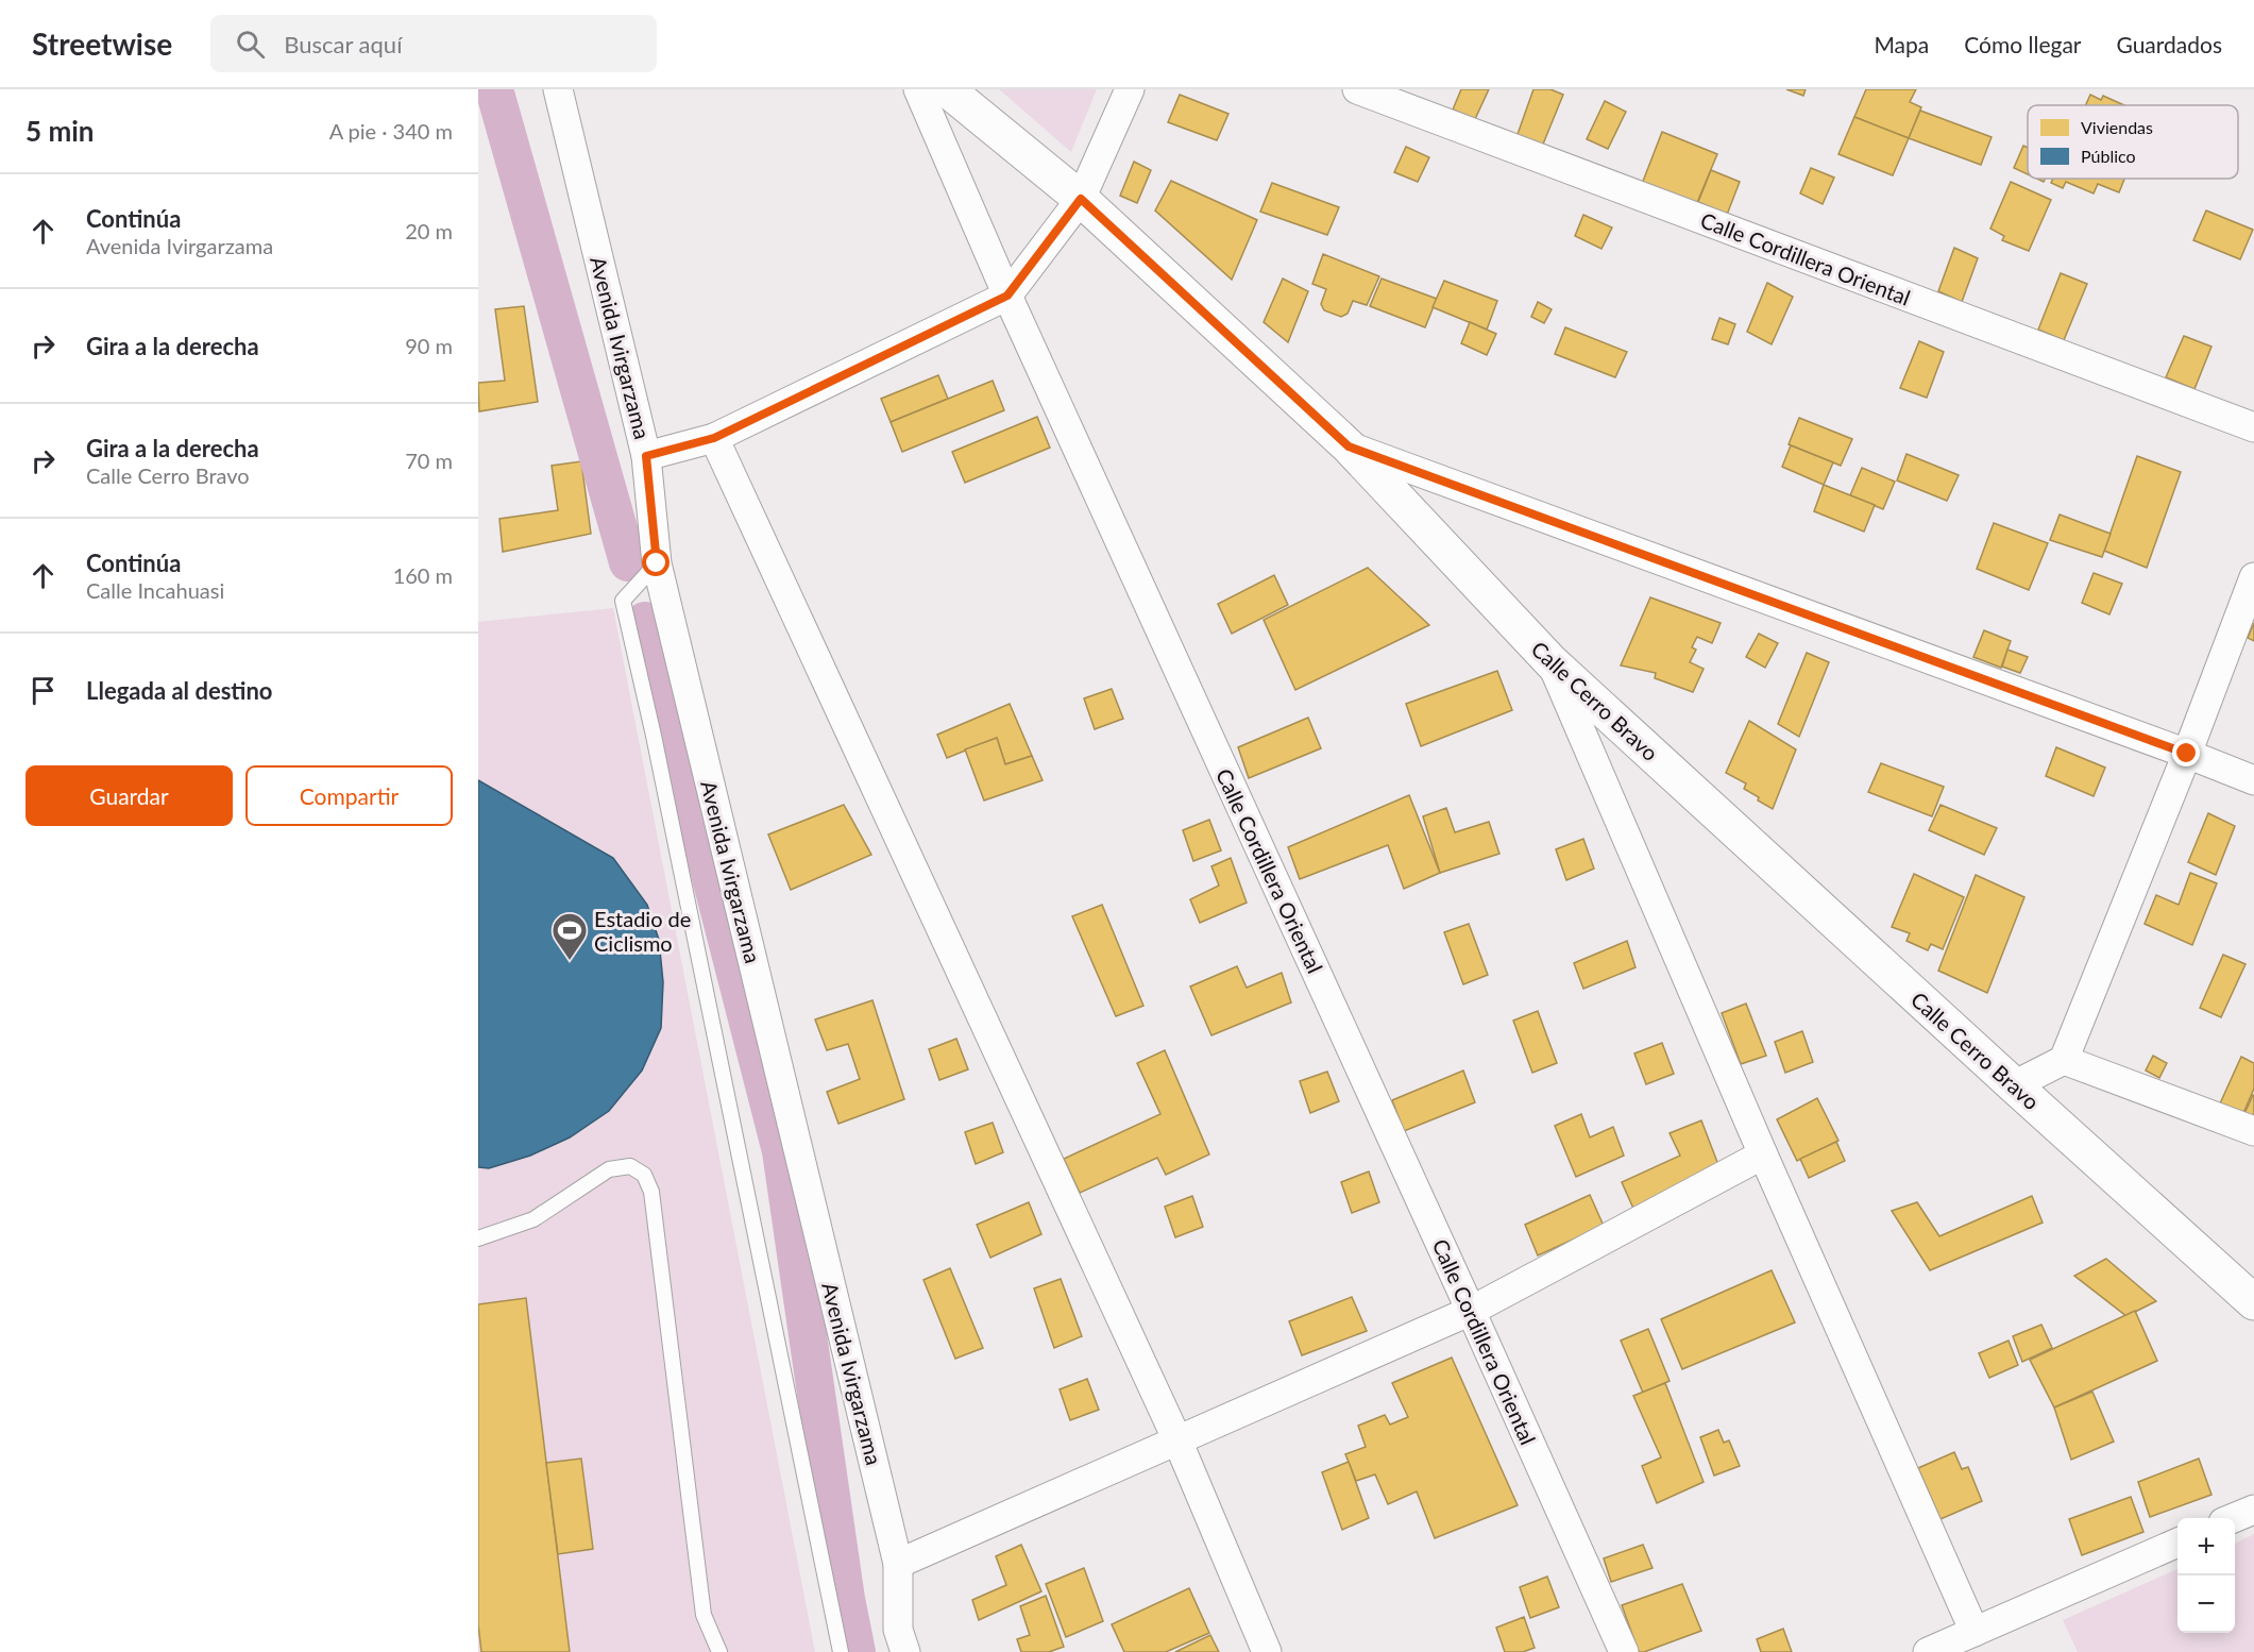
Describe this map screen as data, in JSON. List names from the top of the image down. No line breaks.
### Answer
{"streets":{"street":["Calle Cordillera Oriental","Avenida Ivirgarzama","Calle Cerro Bravo"]},"places":{"sports":["Estadio de Ciclismo"]},"legend":["Viviendas","Público"],"page":{"header":"Streetwise","search":"Buscar aquí","nav":["Mapa","Cómo llegar","Guardados"],"heading":["5 min","A pie · 340 m"],"list":[["Continúa","Avenida Ivirgarzama","20 m"],["Gira a la derecha","90 m"],["Gira a la derecha","Calle Cerro Bravo","70 m"],["Continúa","Calle Incahuasi","160 m"],"Llegada al destino"],"buttons":["Guardar","Compartir"],"map_buttons":["+","−"]}}
